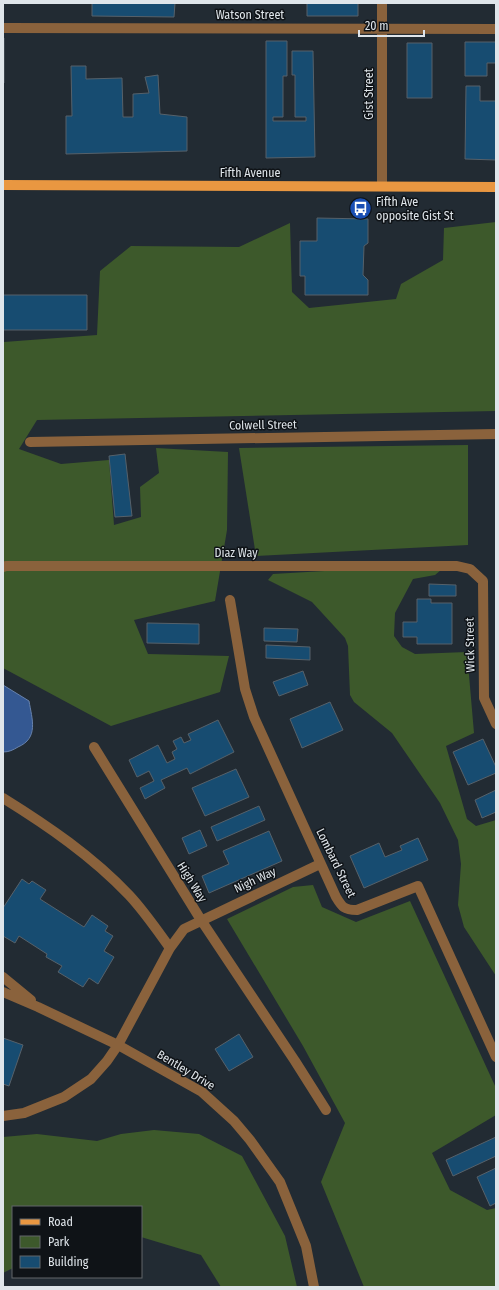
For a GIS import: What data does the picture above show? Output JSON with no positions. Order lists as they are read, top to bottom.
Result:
{
  "streets": {
    "main road": ["Fifth Avenue"],
    "street": [
      "Watson Street",
      "Gist Street",
      "Colwell Street",
      "Diaz Way",
      "Wick Street",
      "Lombard Street",
      "Nigh Way",
      "High Way",
      "Bentley Drive"
    ]
  },
  "crossings": [
    ["Watson Street", "Gist Street"],
    ["Gist Street", "Fifth Avenue"],
    ["Diaz Way", "Wick Street"],
    ["Lombard Street", "Nigh Way"],
    ["Nigh Way", "High Way"],
    ["High Way", "Bentley Drive"]
  ],
  "places": {
    "bus stop": ["Fifth Ave opposite Gist St"]
  },
  "legend": ["Road", "Park", "Building"],
  "scale_bar": "20 m"
}
